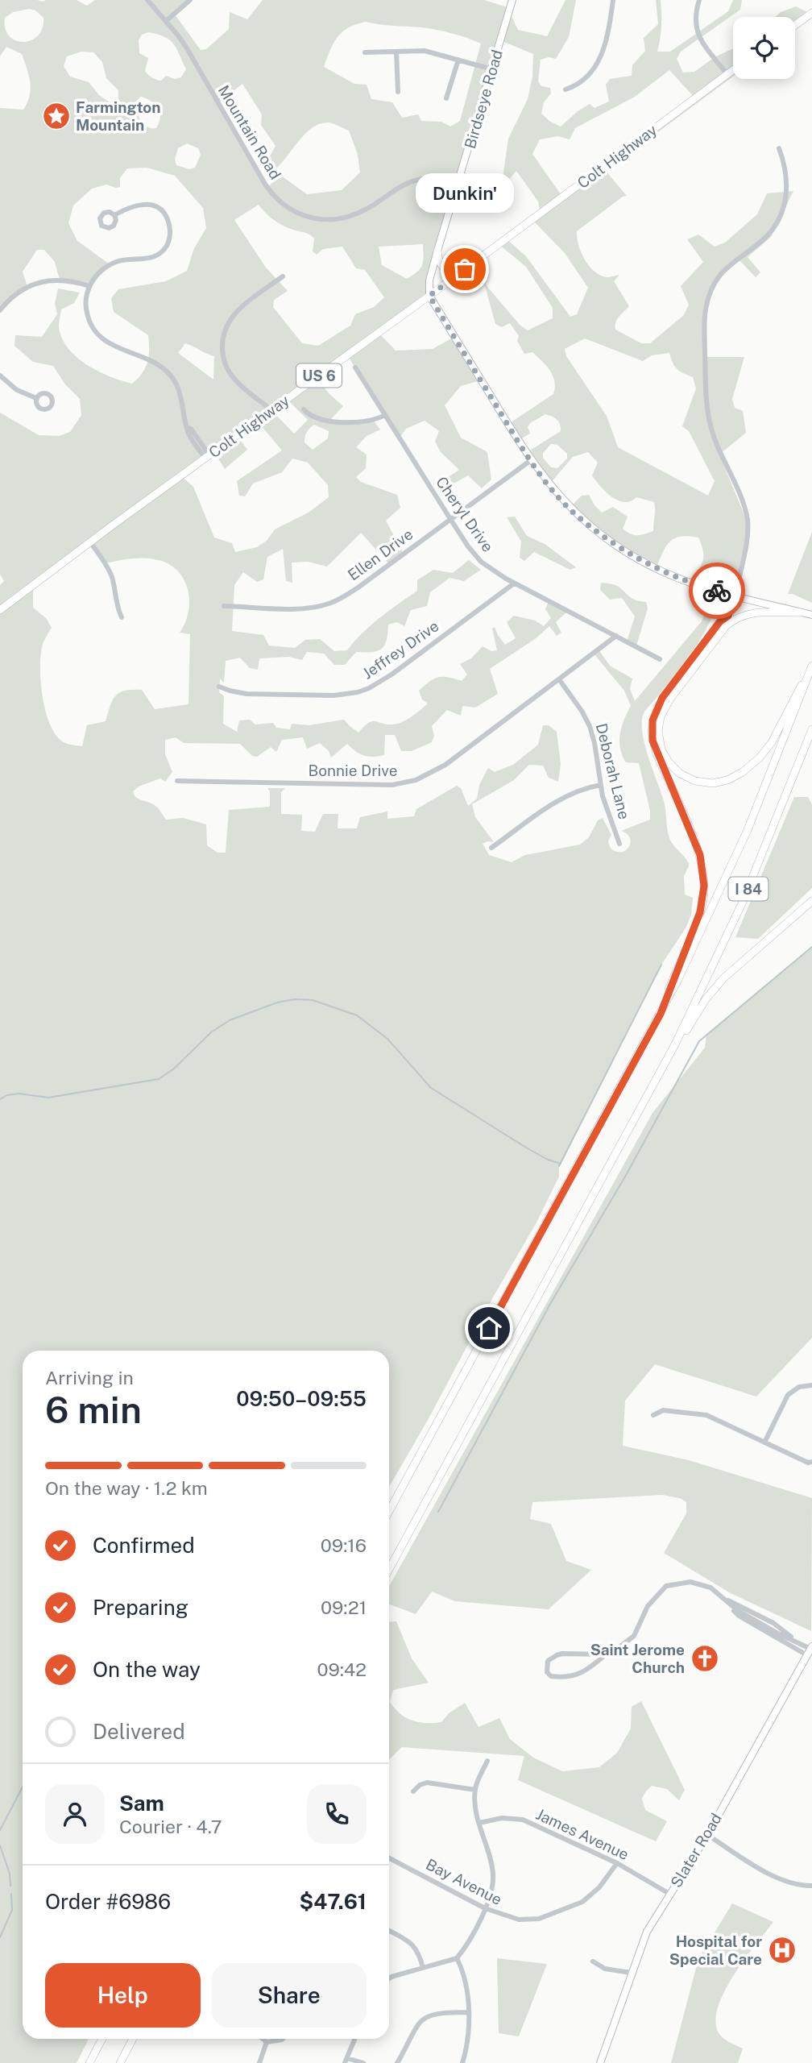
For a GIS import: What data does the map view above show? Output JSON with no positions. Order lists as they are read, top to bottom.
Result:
{
  "streets": {
    "highway": ["Colt Highway", "US 6", "I 84"],
    "main road": ["Birdseye Road", "Slater Road"],
    "street": [
      "Mountain Road",
      "Cheryl Drive",
      "Ellen Drive",
      "Jeffrey Drive",
      "Bonnie Drive",
      "Deborah Lane",
      "James Avenue",
      "Bay Avenue"
    ]
  },
  "crossings": [
    ["Birdseye Road", "Mountain Road"],
    ["Birdseye Road", "Colt Highway"],
    ["Cheryl Drive", "Ellen Drive"],
    ["Cheryl Drive", "Jeffrey Drive"],
    ["Cheryl Drive", "Bonnie Drive"],
    ["Bonnie Drive", "Deborah Lane"],
    ["James Avenue", "Slater Road"],
    ["James Avenue", "Bay Avenue"]
  ],
  "places": {
    "place": ["Farmington Mountain"],
    "other": ["Dunkin'"],
    "church": ["Saint Jerome Church"],
    "hospital": ["Hospital for Special Care"]
  },
  "page": {
    "bubble": "Dunkin'",
    "heading": ["6 min", "Arriving in", "09:50–09:55"],
    "panel": [
      "Sam",
      "Courier · 4.7",
      "Order #6986",
      "$47.61"
    ],
    "bar": "On the way · 1.2 km",
    "list": [
      ["Confirmed", "09:16"],
      ["Preparing", "09:21"],
      ["On the way", "09:42"],
      "Delivered"
    ],
    "buttons": ["Help", "Share"]
  }
}
